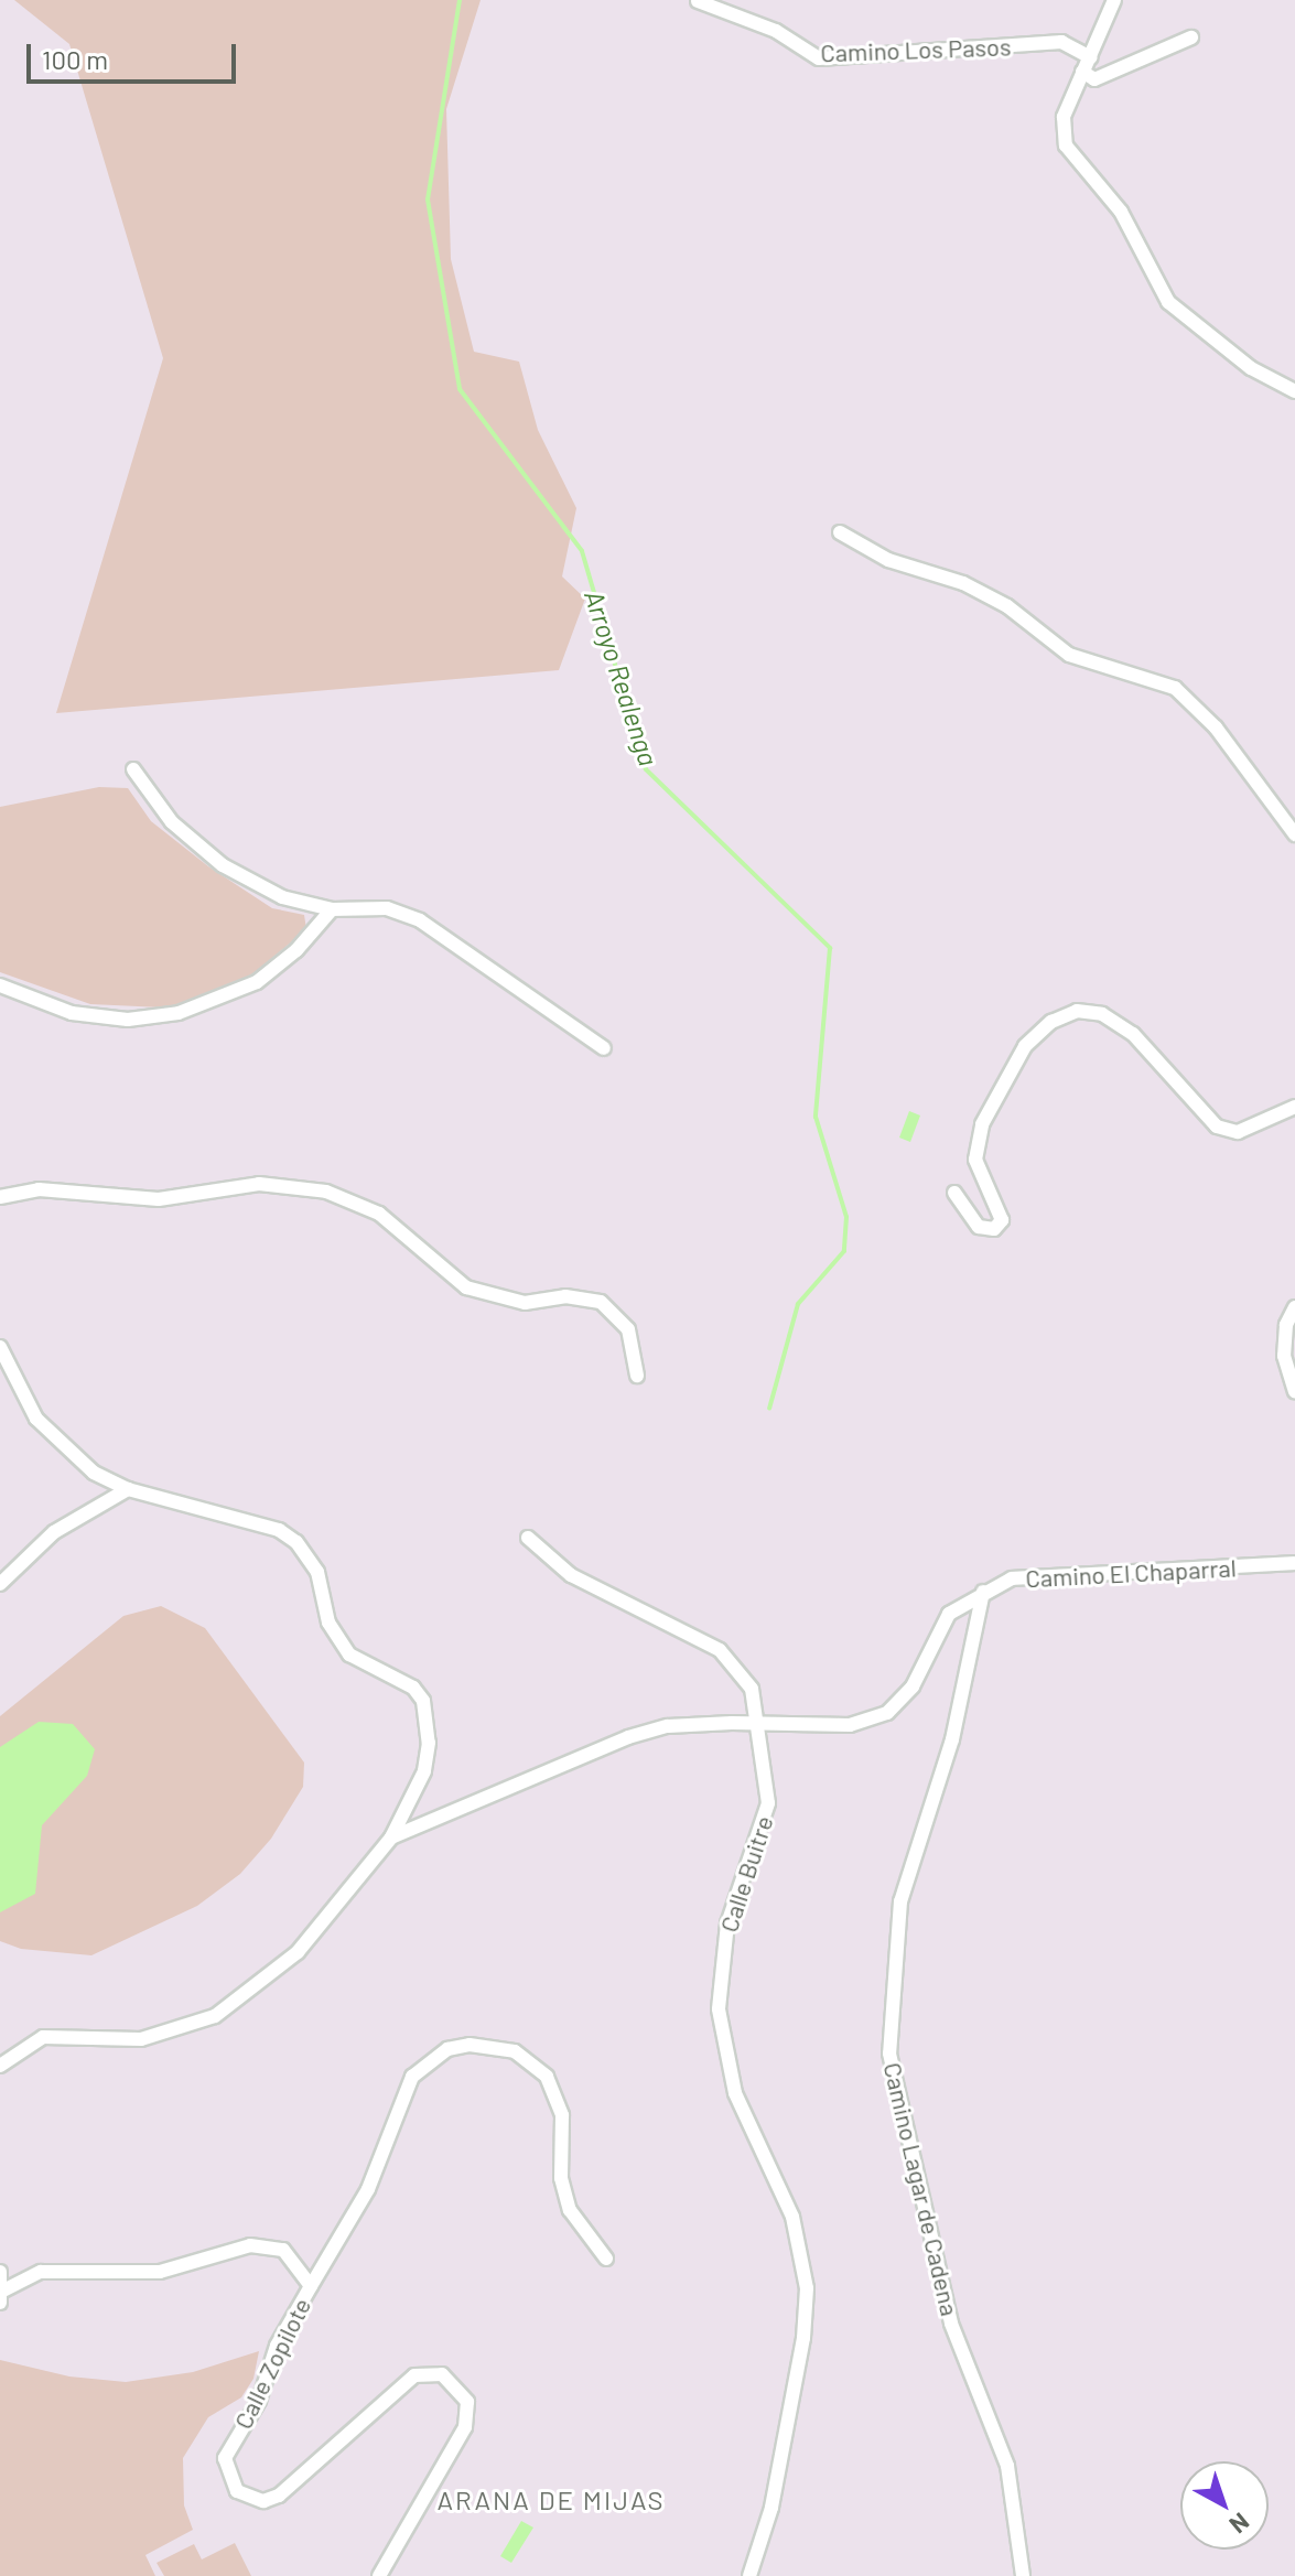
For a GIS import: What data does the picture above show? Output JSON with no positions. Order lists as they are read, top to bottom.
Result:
{
  "streets": {
    "street": [
      "Camino Los Pasos",
      "Camino El Chaparral",
      "Calle Buitre",
      "Camino Lagar de Cadena",
      "Calle Zopilote"
    ]
  },
  "crossings": [
    ["Camino El Chaparral", "Calle Buitre"],
    ["Camino El Chaparral", "Camino Lagar de Cadena"]
  ],
  "districts": ["ARANA DE MIJAS"],
  "water": ["Arroyo Realenga"],
  "scale_bar": "100 m",
  "north": "bottom right"
}
